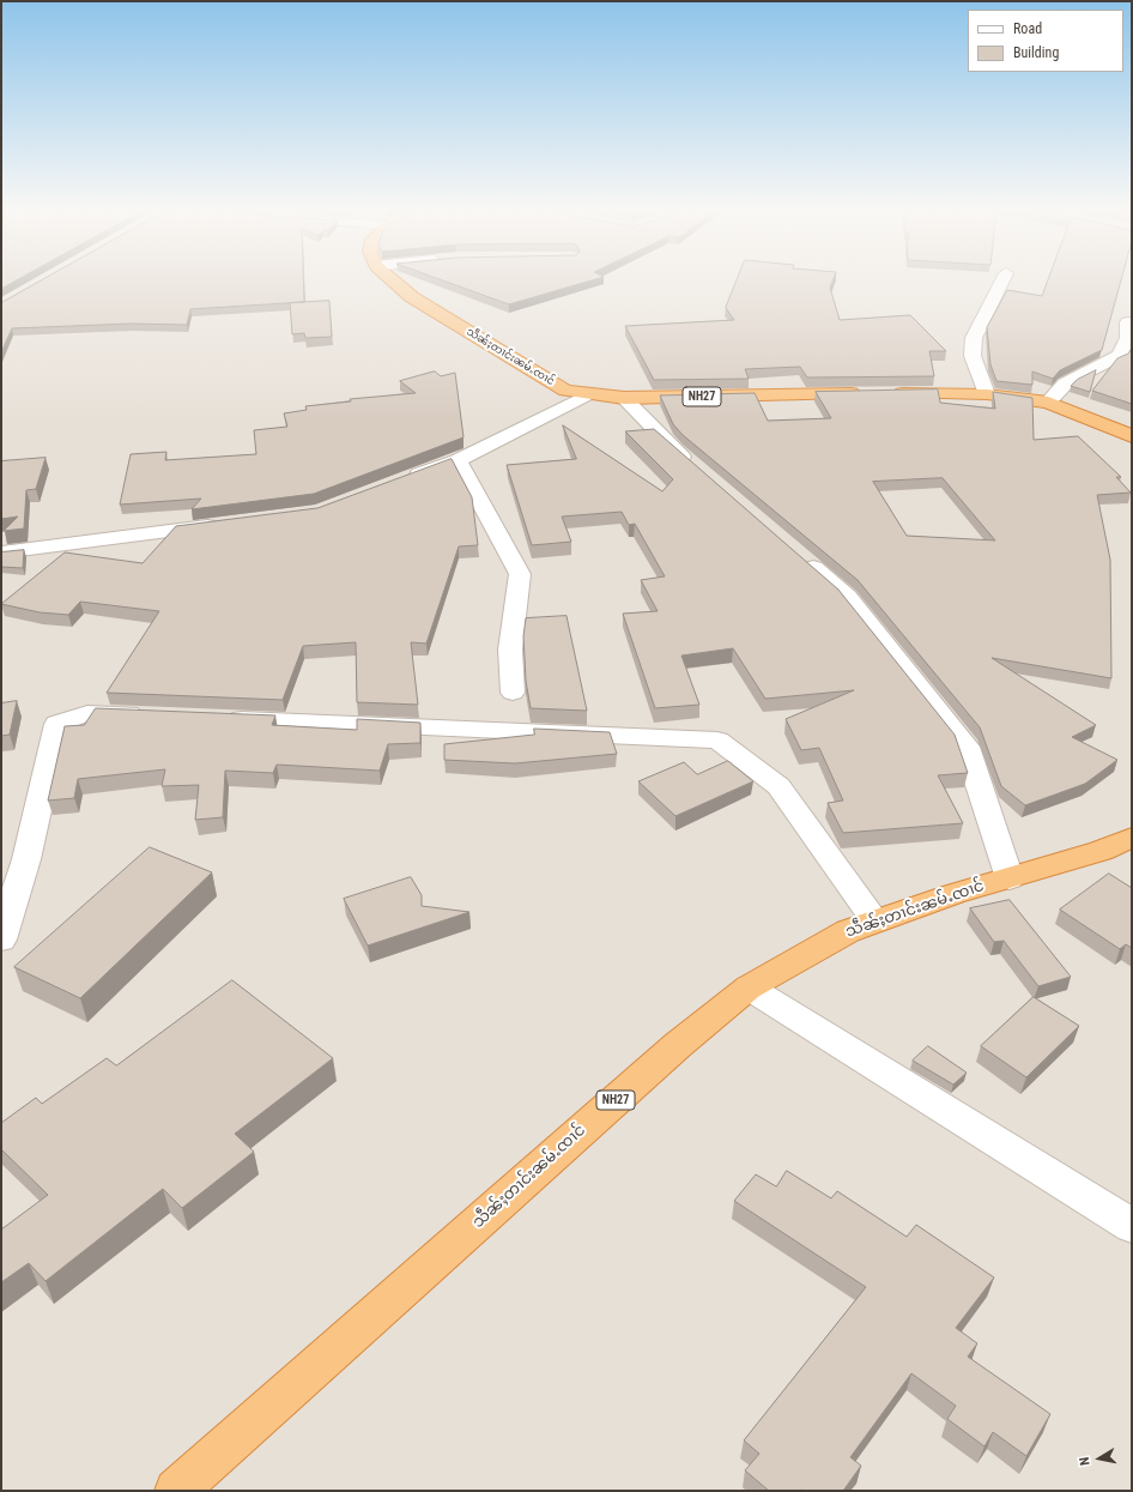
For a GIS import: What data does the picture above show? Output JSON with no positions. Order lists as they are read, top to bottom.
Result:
{
  "streets": {
    "highway": ["သဵၼ်ႈတၢင်းၼမ်ႉၸၢင်", "NH27"]
  },
  "legend": ["Road", "Building"],
  "north": "left"
}
